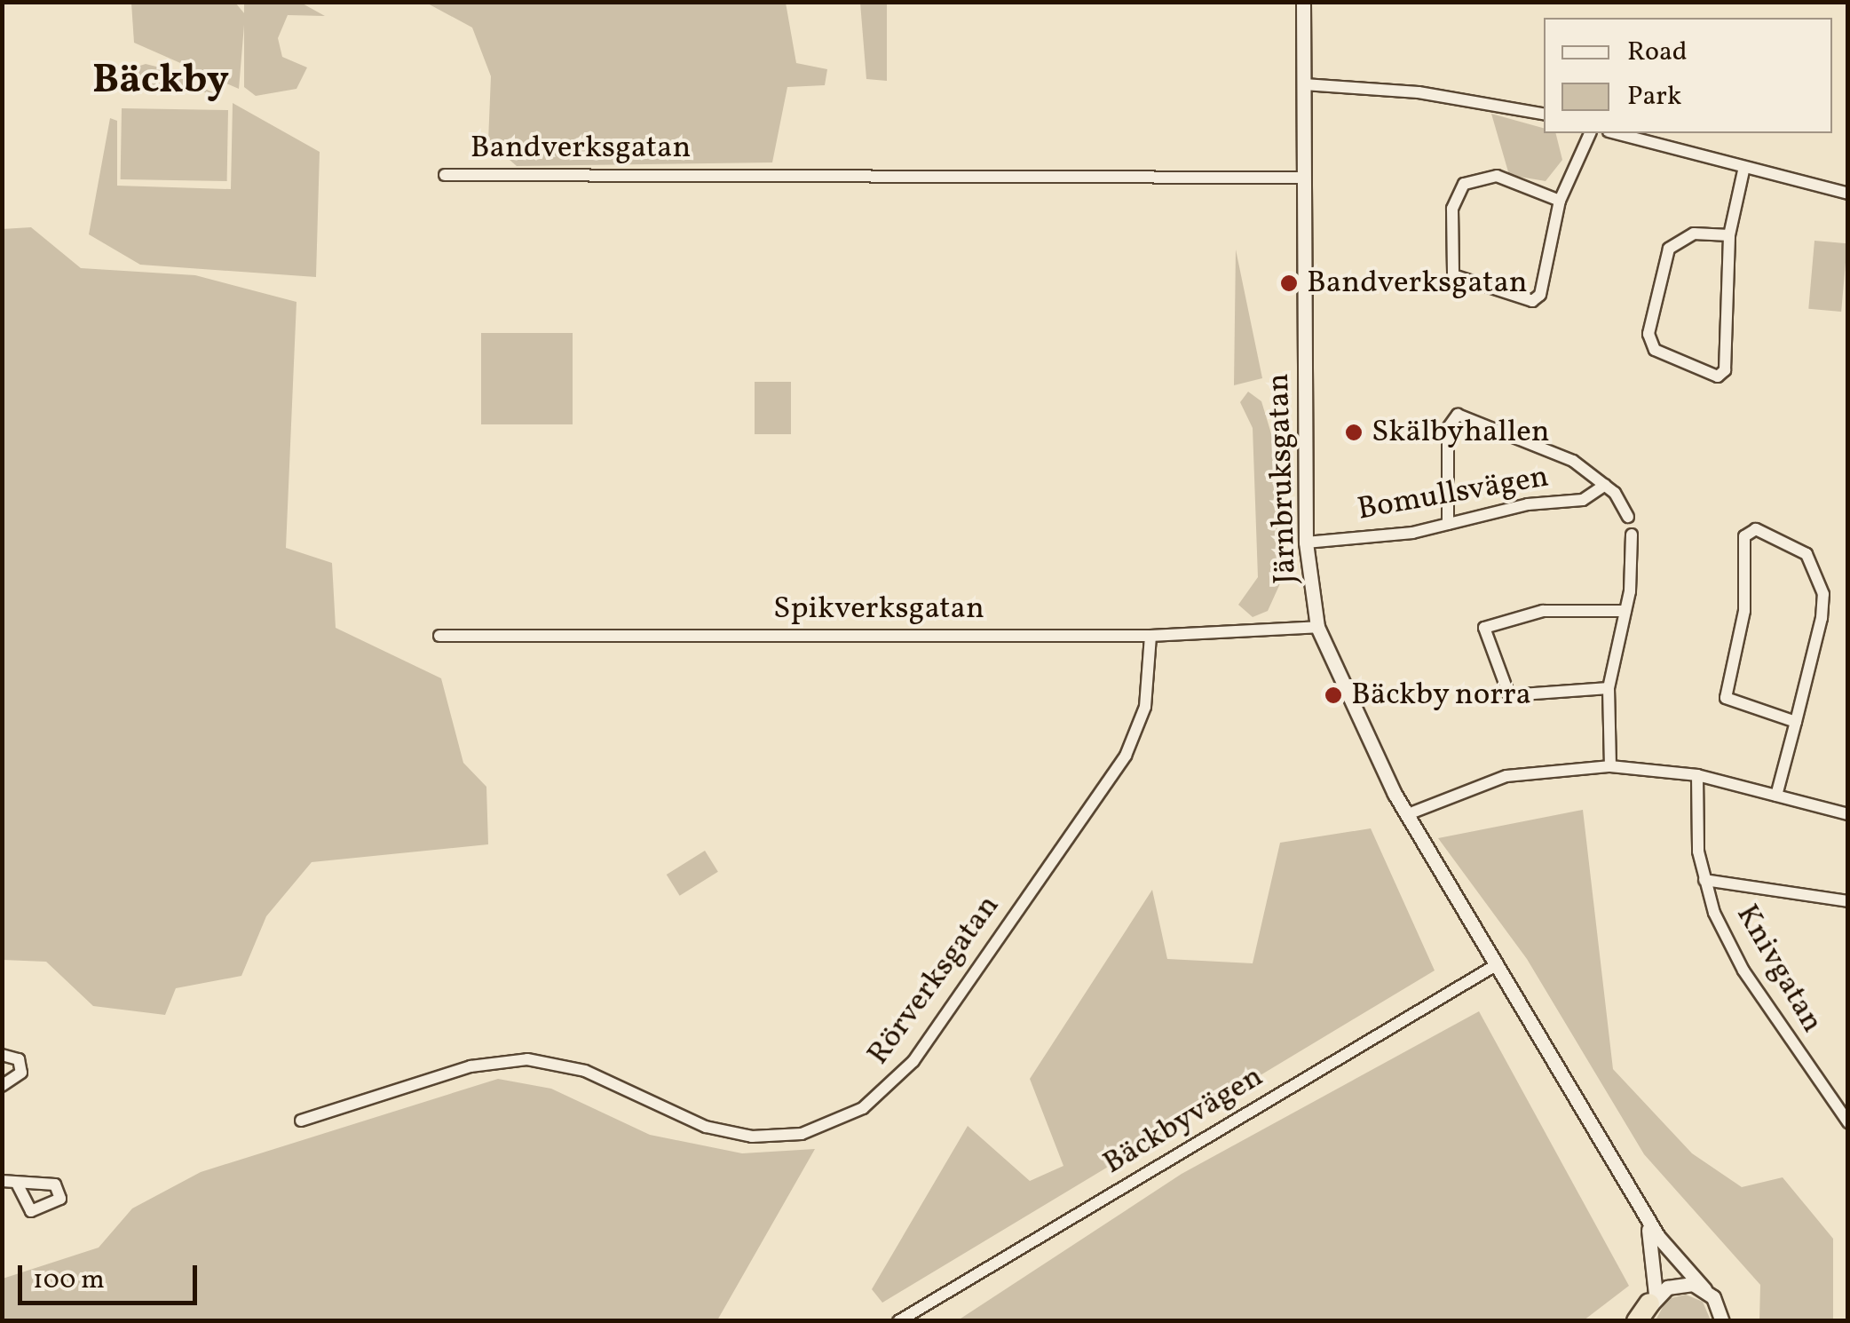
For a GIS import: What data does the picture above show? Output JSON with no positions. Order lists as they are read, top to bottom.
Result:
{
  "streets": {
    "street": [
      "Bandverksgatan",
      "Järnbruksgatan",
      "Bomullsvägen",
      "Spikverksgatan",
      "Knivgatan",
      "Rörverksgatan",
      "Bäckbyvägen"
    ]
  },
  "crossings": [
    ["Bandverksgatan", "Järnbruksgatan"],
    ["Järnbruksgatan", "Bomullsvägen"],
    ["Järnbruksgatan", "Spikverksgatan"],
    ["Järnbruksgatan", "Bäckbyvägen"],
    ["Spikverksgatan", "Rörverksgatan"]
  ],
  "districts": ["Bäckby"],
  "places": ["Bandverksgatan", "Skälbyhallen", "Bäckby norra"],
  "legend": ["Road", "Park"],
  "scale_bar": "100 m"
}
